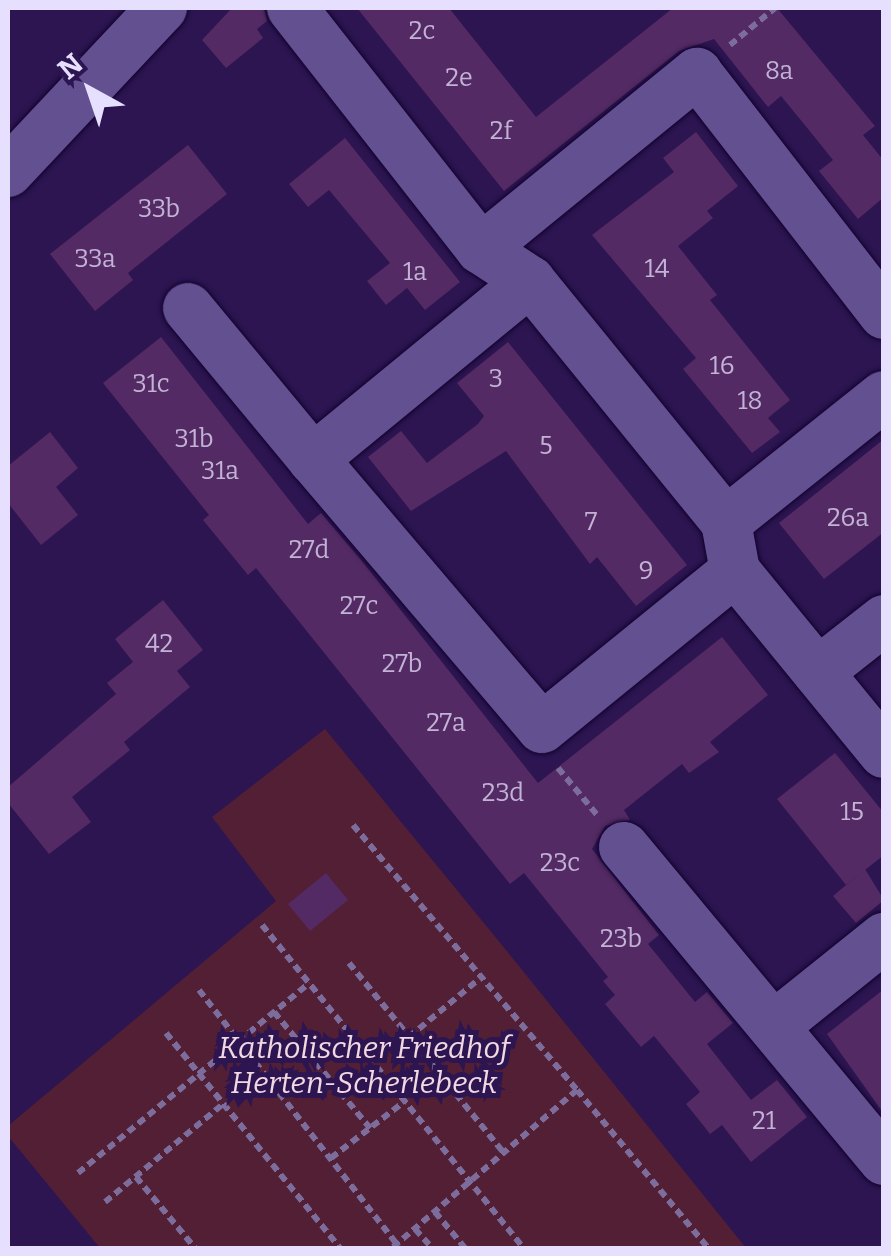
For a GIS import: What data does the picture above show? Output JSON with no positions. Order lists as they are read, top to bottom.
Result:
{
  "parks": ["Katholischer Friedhof Herten-Scherlebeck"],
  "house_numbers": [
    "2c",
    "8a",
    "2e",
    "2f",
    "33b",
    "33a",
    "14",
    "1a",
    "16",
    "3",
    "31c",
    "18",
    "31b",
    "5",
    "31a",
    "26a",
    "7",
    "27d",
    "9",
    "27c",
    "42",
    "27b",
    "27a",
    "23d",
    "15",
    "23c",
    "23b",
    "21"
  ],
  "north": "top left"
}
